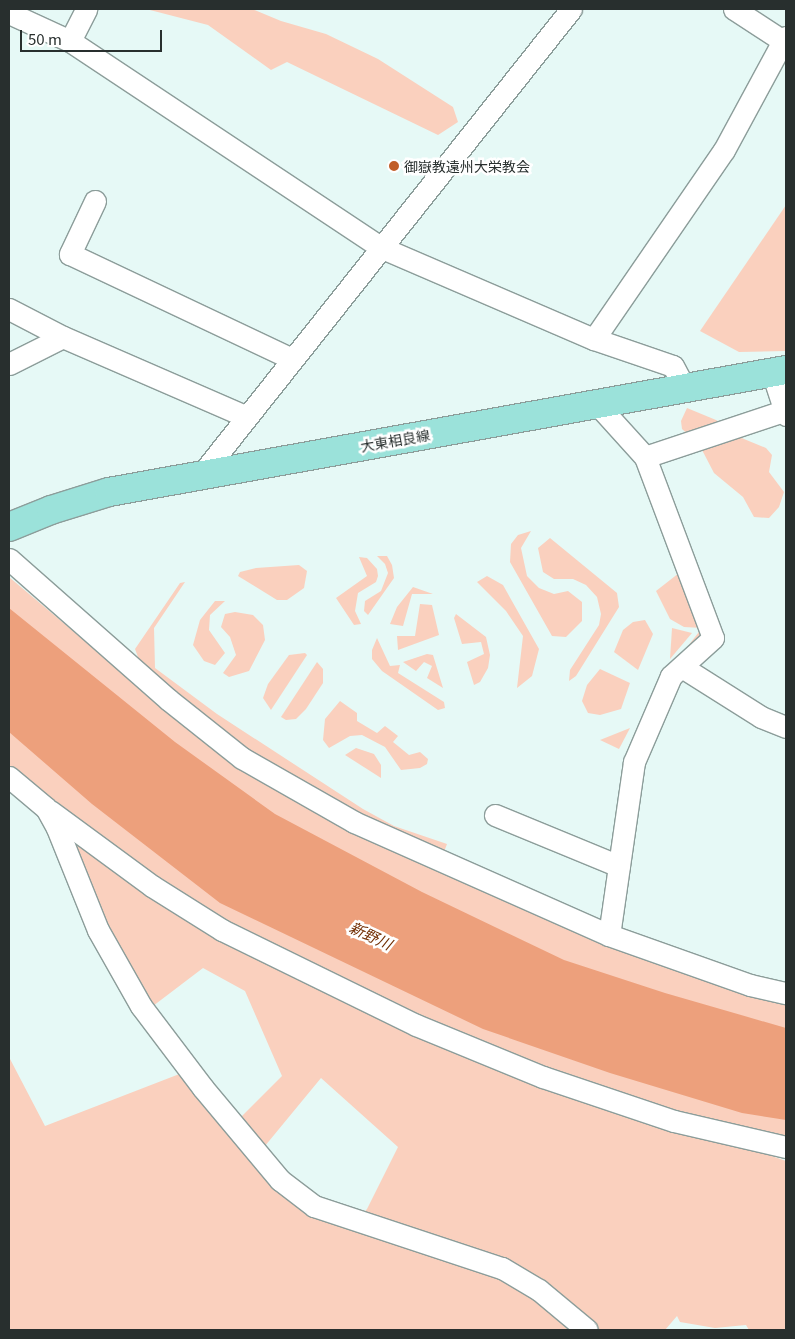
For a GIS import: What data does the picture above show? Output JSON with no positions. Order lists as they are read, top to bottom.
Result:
{
  "streets": {
    "main road": ["大東相良線"]
  },
  "water": ["新野川"],
  "places": ["御嶽教遠州大栄教会"],
  "scale_bar": "50 m"
}
